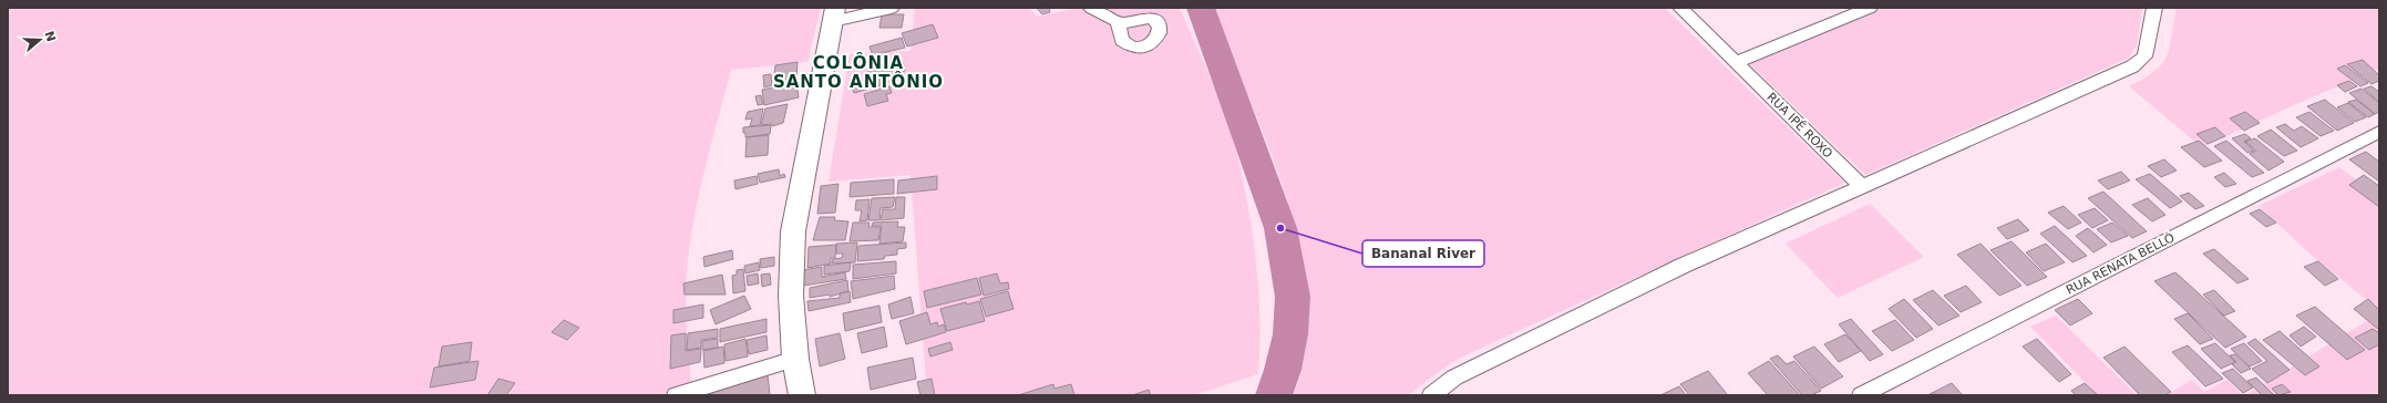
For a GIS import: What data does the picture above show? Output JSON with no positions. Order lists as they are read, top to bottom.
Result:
{
  "streets": {
    "street": ["RUA IPÊ ROXO", "RUA RENATA BELLÓ"]
  },
  "districts": ["COLÔNIA SANTO ANTÔNIO"],
  "places": ["Bananal River"],
  "north": "right"
}
